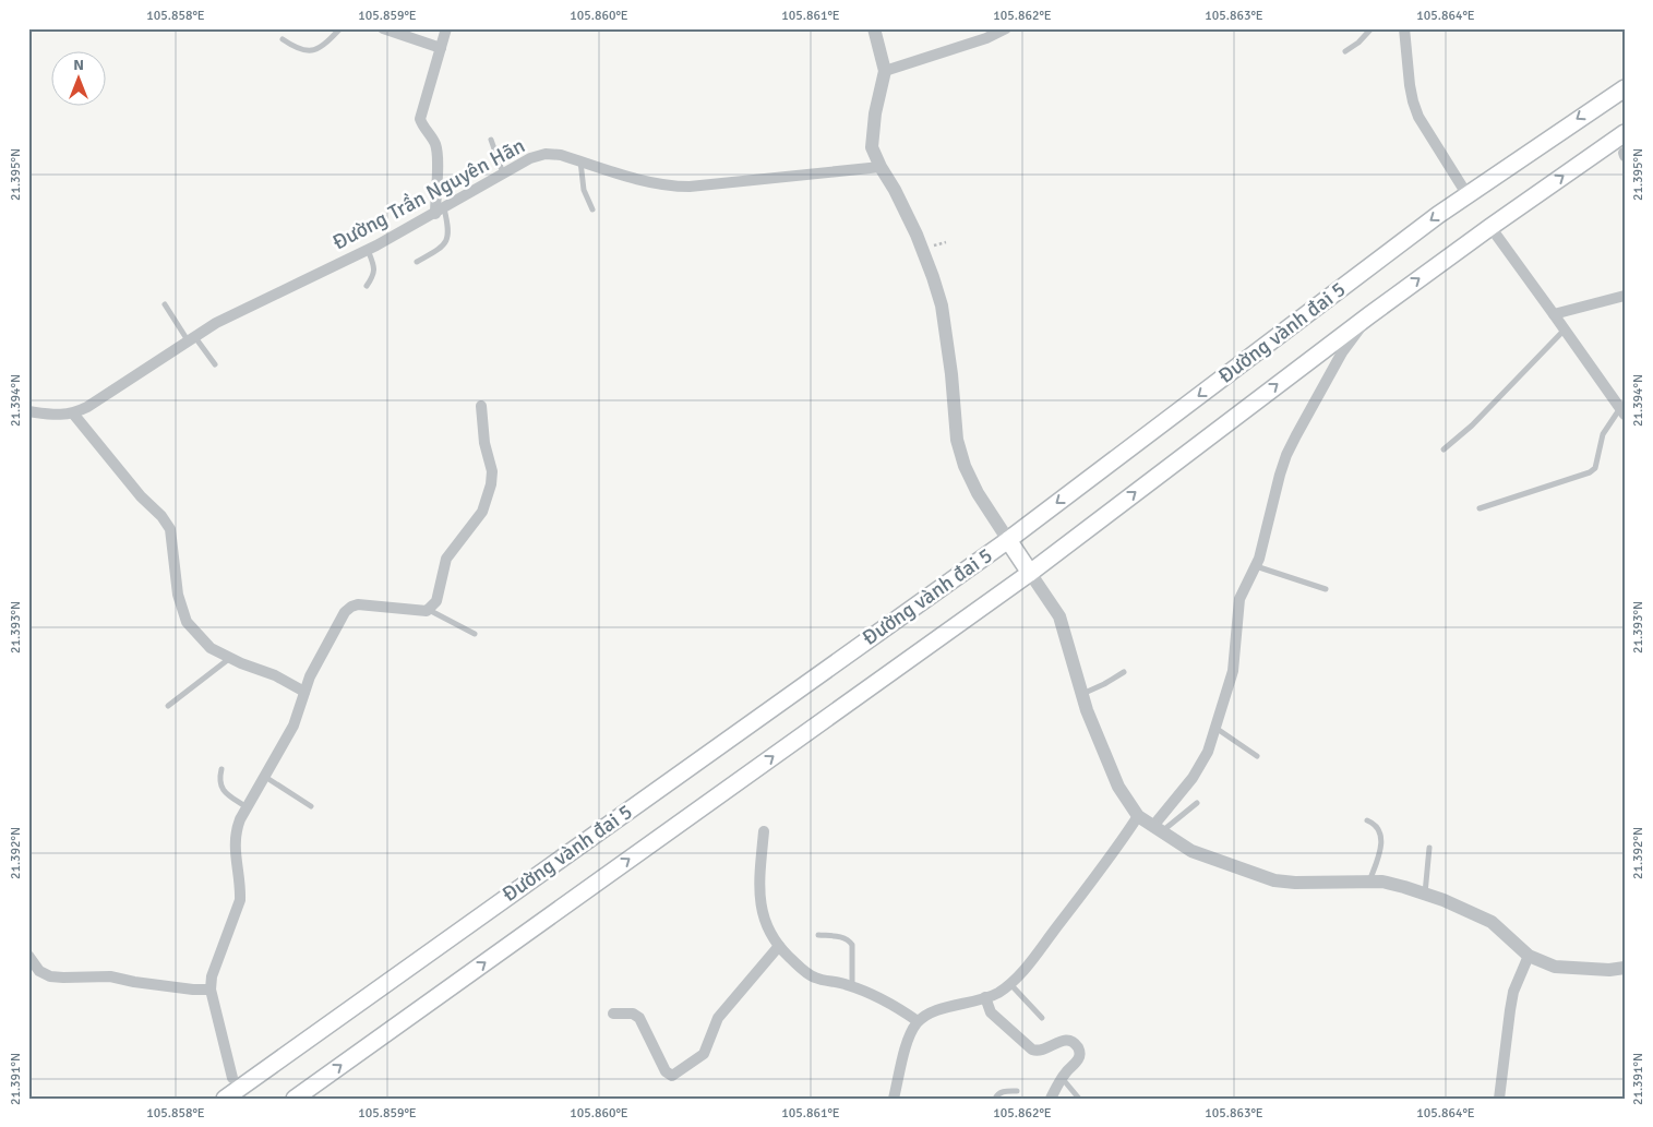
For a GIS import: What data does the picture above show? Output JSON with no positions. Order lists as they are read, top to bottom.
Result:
{
  "streets": {
    "main road": ["Đường vành đai 5"],
    "street": ["Đường Trần Nguyên Hãn"]
  },
  "north": "top",
  "coordinates": [
    "105.858°E",
    "105.859°E",
    "105.860°E",
    "105.861°E",
    "105.862°E",
    "105.863°E",
    "105.864°E",
    "21.395°N",
    "21.394°N",
    "21.393°N",
    "21.392°N",
    "21.391°N"
  ]
}
